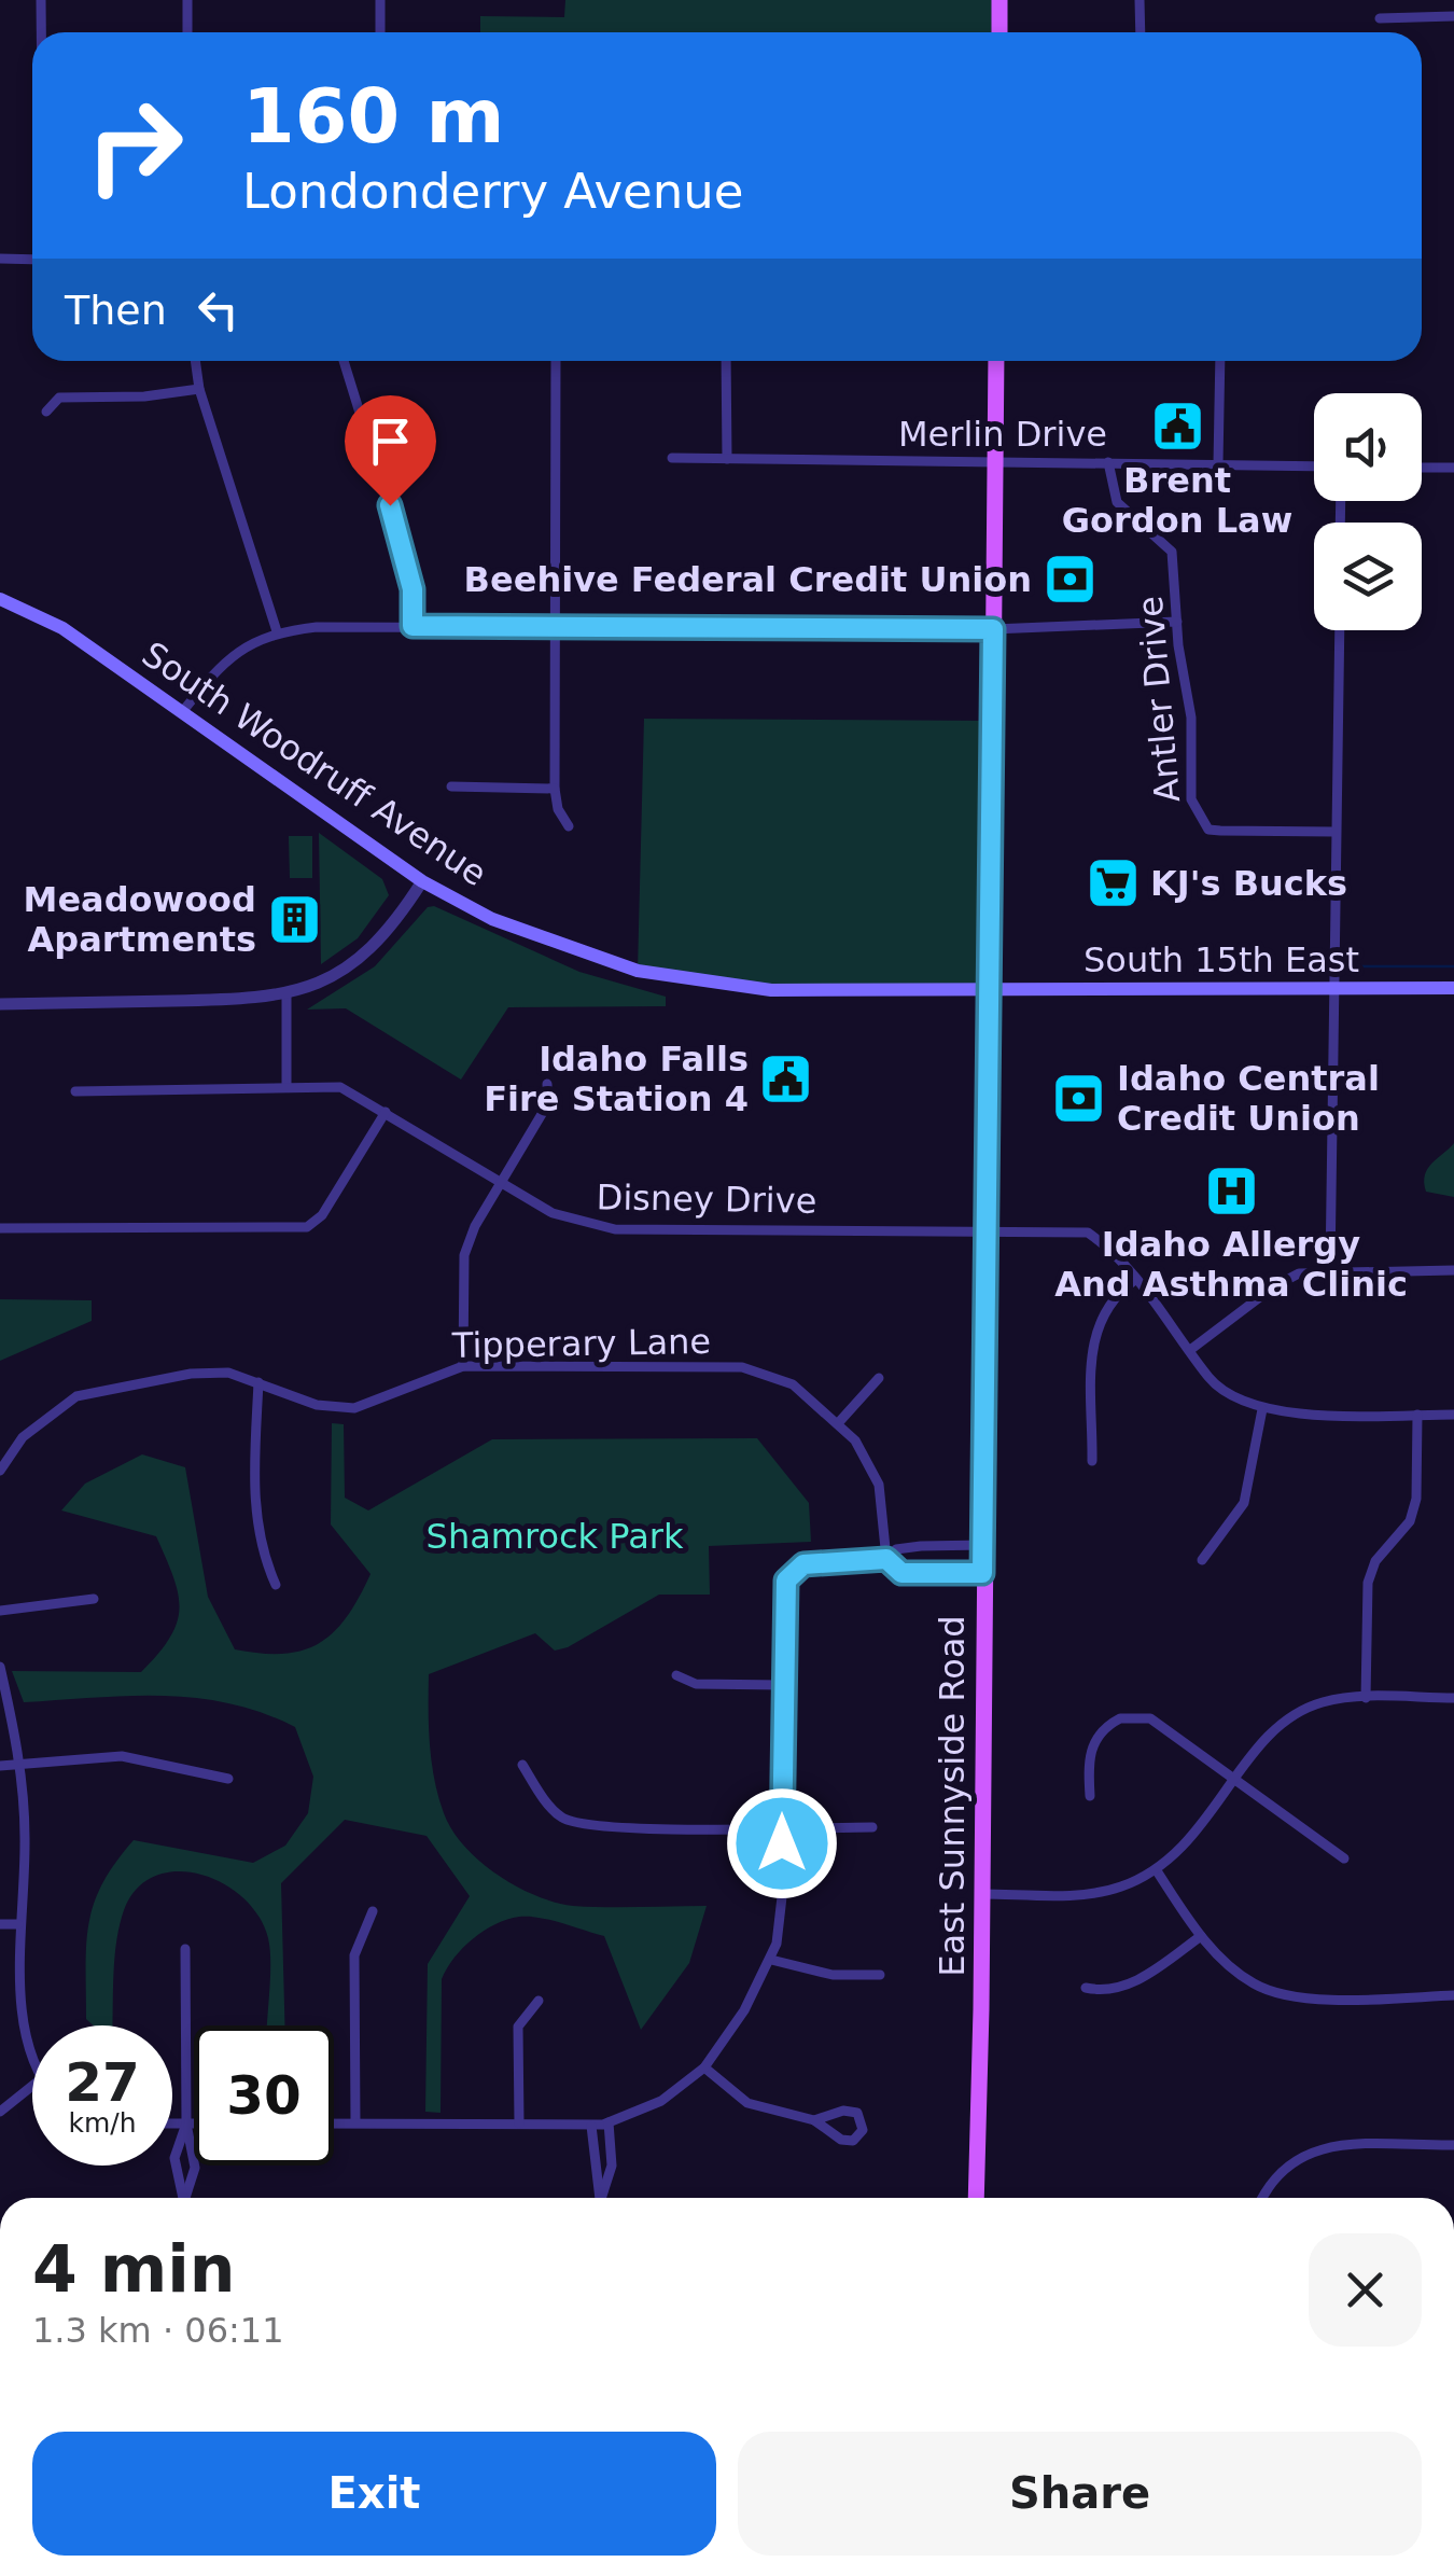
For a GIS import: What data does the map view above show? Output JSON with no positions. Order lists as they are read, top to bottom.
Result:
{
  "streets": {
    "main road": ["South Woodruff Avenue", "South 15th East", "East Sunnyside Road"],
    "street": [
      "Merlin Drive",
      "Antler Drive",
      "Disney Drive",
      "Tipperary Lane"
    ]
  },
  "crossings": [
    ["Merlin Drive", "Antler Drive"],
    ["Merlin Drive", "East Sunnyside Road"],
    ["South Woodruff Avenue", "South 15th East"],
    ["South Woodruff Avenue", "East Sunnyside Road"],
    ["South 15th East", "East Sunnyside Road"],
    ["Disney Drive", "East Sunnyside Road"]
  ],
  "parks": ["Shamrock Park"],
  "places": {
    "public building": ["Brent Gordon Law", "Idaho Falls Fire Station 4"],
    "bank": ["Beehive Federal Credit Union", "Idaho Central Credit Union"],
    "supermarket": ["KJ's Bucks"],
    "building": ["Meadowood Apartments"],
    "hospital": ["Idaho Allergy And Asthma Clinic"]
  },
  "page": {
    "turn": ["160 m", "Londonderry Avenue"],
    "then": "Then",
    "speed": "27 km/h",
    "limit": "30",
    "heading": ["4 min", "1.3 km · 06:11"],
    "buttons": ["Exit", "Share"]
  }
}
